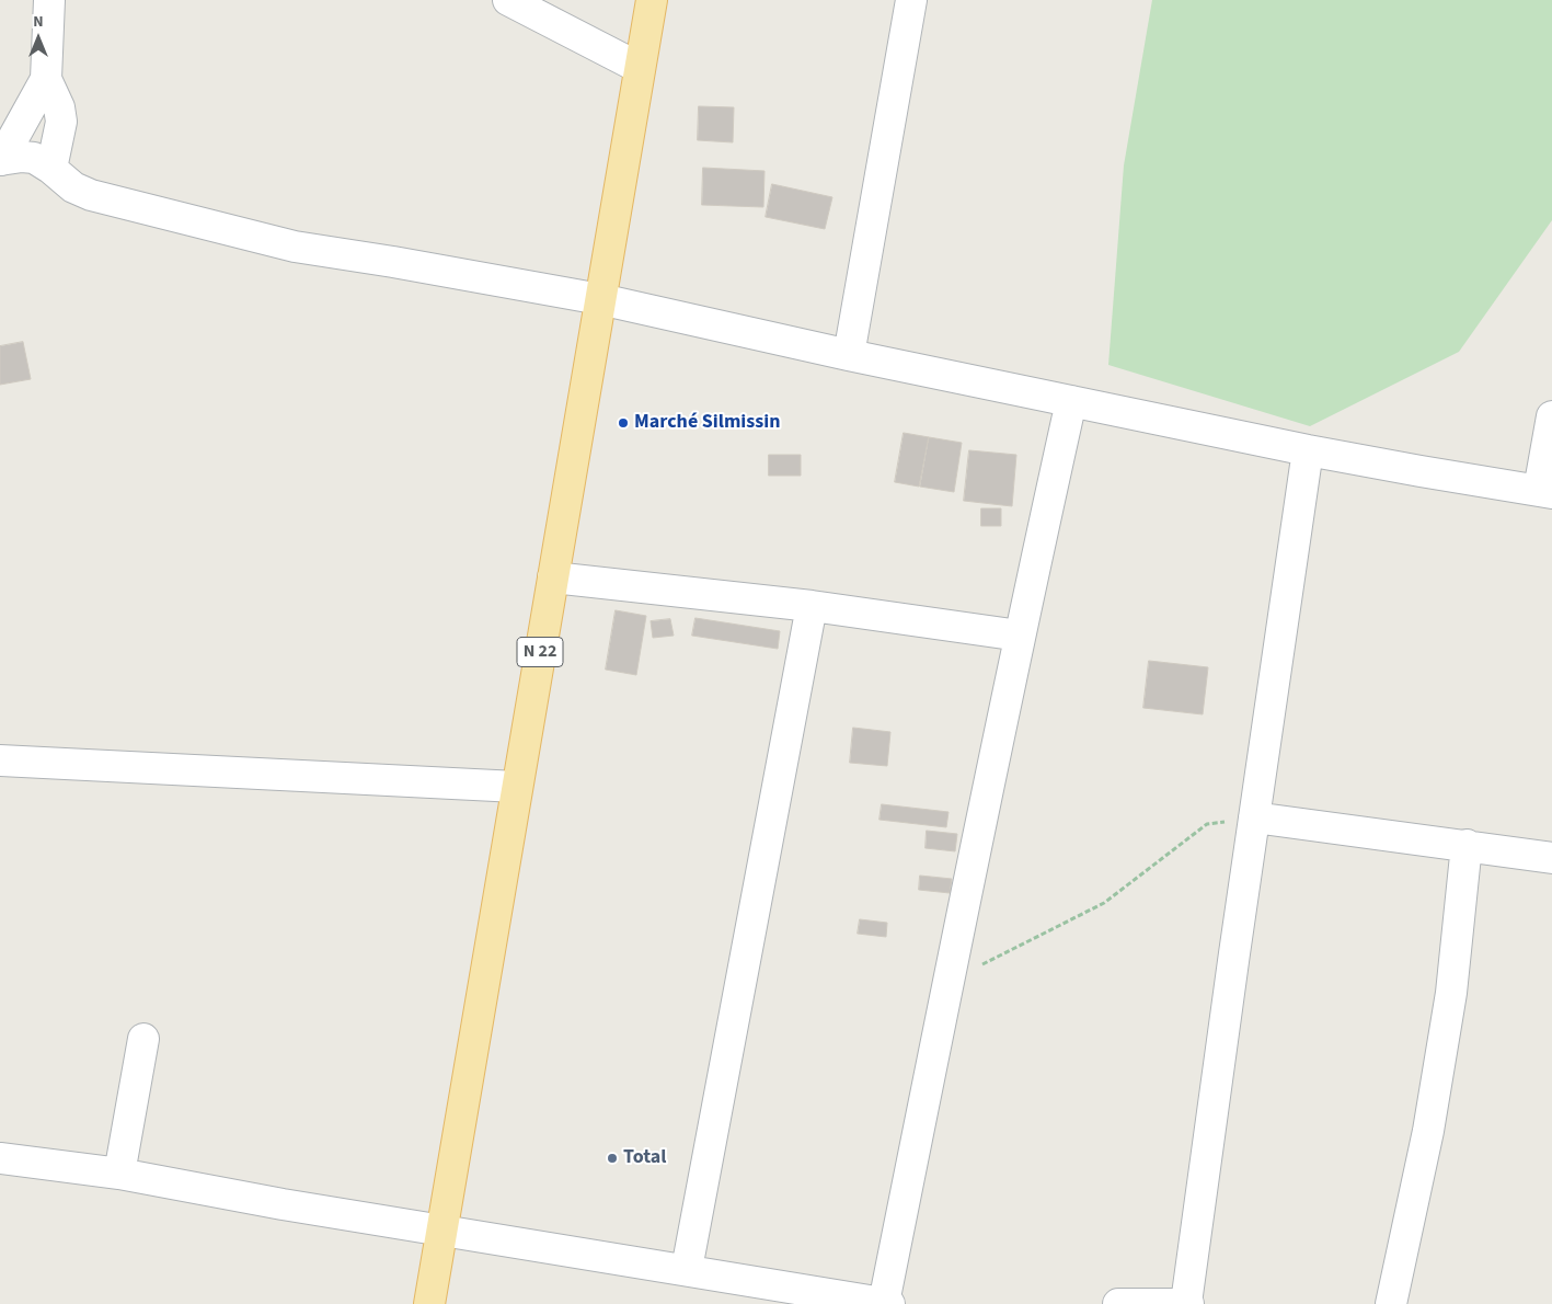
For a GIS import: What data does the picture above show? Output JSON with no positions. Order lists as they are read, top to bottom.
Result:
{
  "streets": {
    "main road": ["N 22"]
  },
  "places": ["Marché Silmissin", "Total"],
  "north": "top"
}
